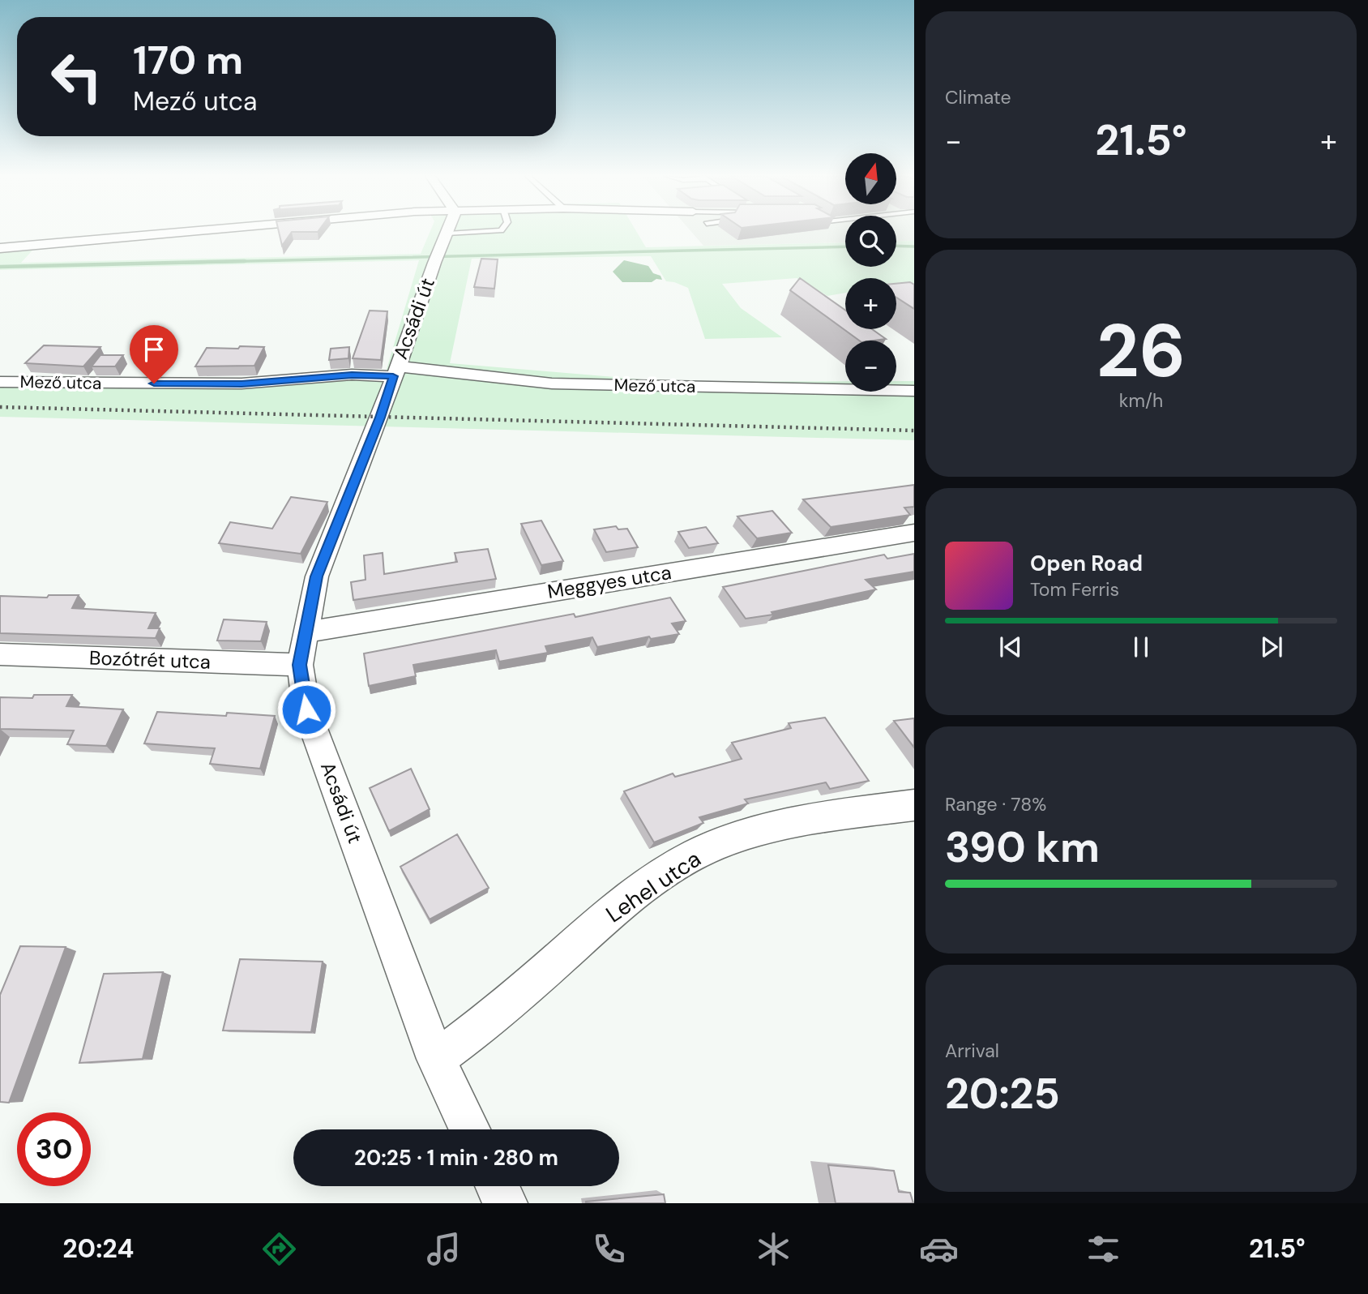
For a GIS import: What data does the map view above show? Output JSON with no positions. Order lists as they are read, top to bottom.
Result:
{
  "streets": {
    "street": [
      "Acsádi út",
      "Mező utca",
      "Meggyes utca",
      "Bozótrét utca",
      "Lehel utca"
    ]
  },
  "crossings": [
    ["Acsádi út", "Mező utca"],
    ["Acsádi út", "Meggyes utca"],
    ["Acsádi út", "Bozótrét utca"],
    ["Acsádi út", "Lehel utca"]
  ],
  "north": "top",
  "page": {
    "tile": [
      "Climate",
      ["26", "km/h"],
      ["Range · 78%", "390 km"],
      ["Arrival", "20:25"]
    ],
    "turn": ["170 m", "Mező utca"],
    "heat": ["−", "21.5°", "+"],
    "map_buttons": ["+", "−"],
    "song": ["Open Road", "Tom Ferris"],
    "limit": "30",
    "trip": "20:25 · 1 min · 280 m",
    "tabs": ["20:24", "21.5°"]
  }
}
